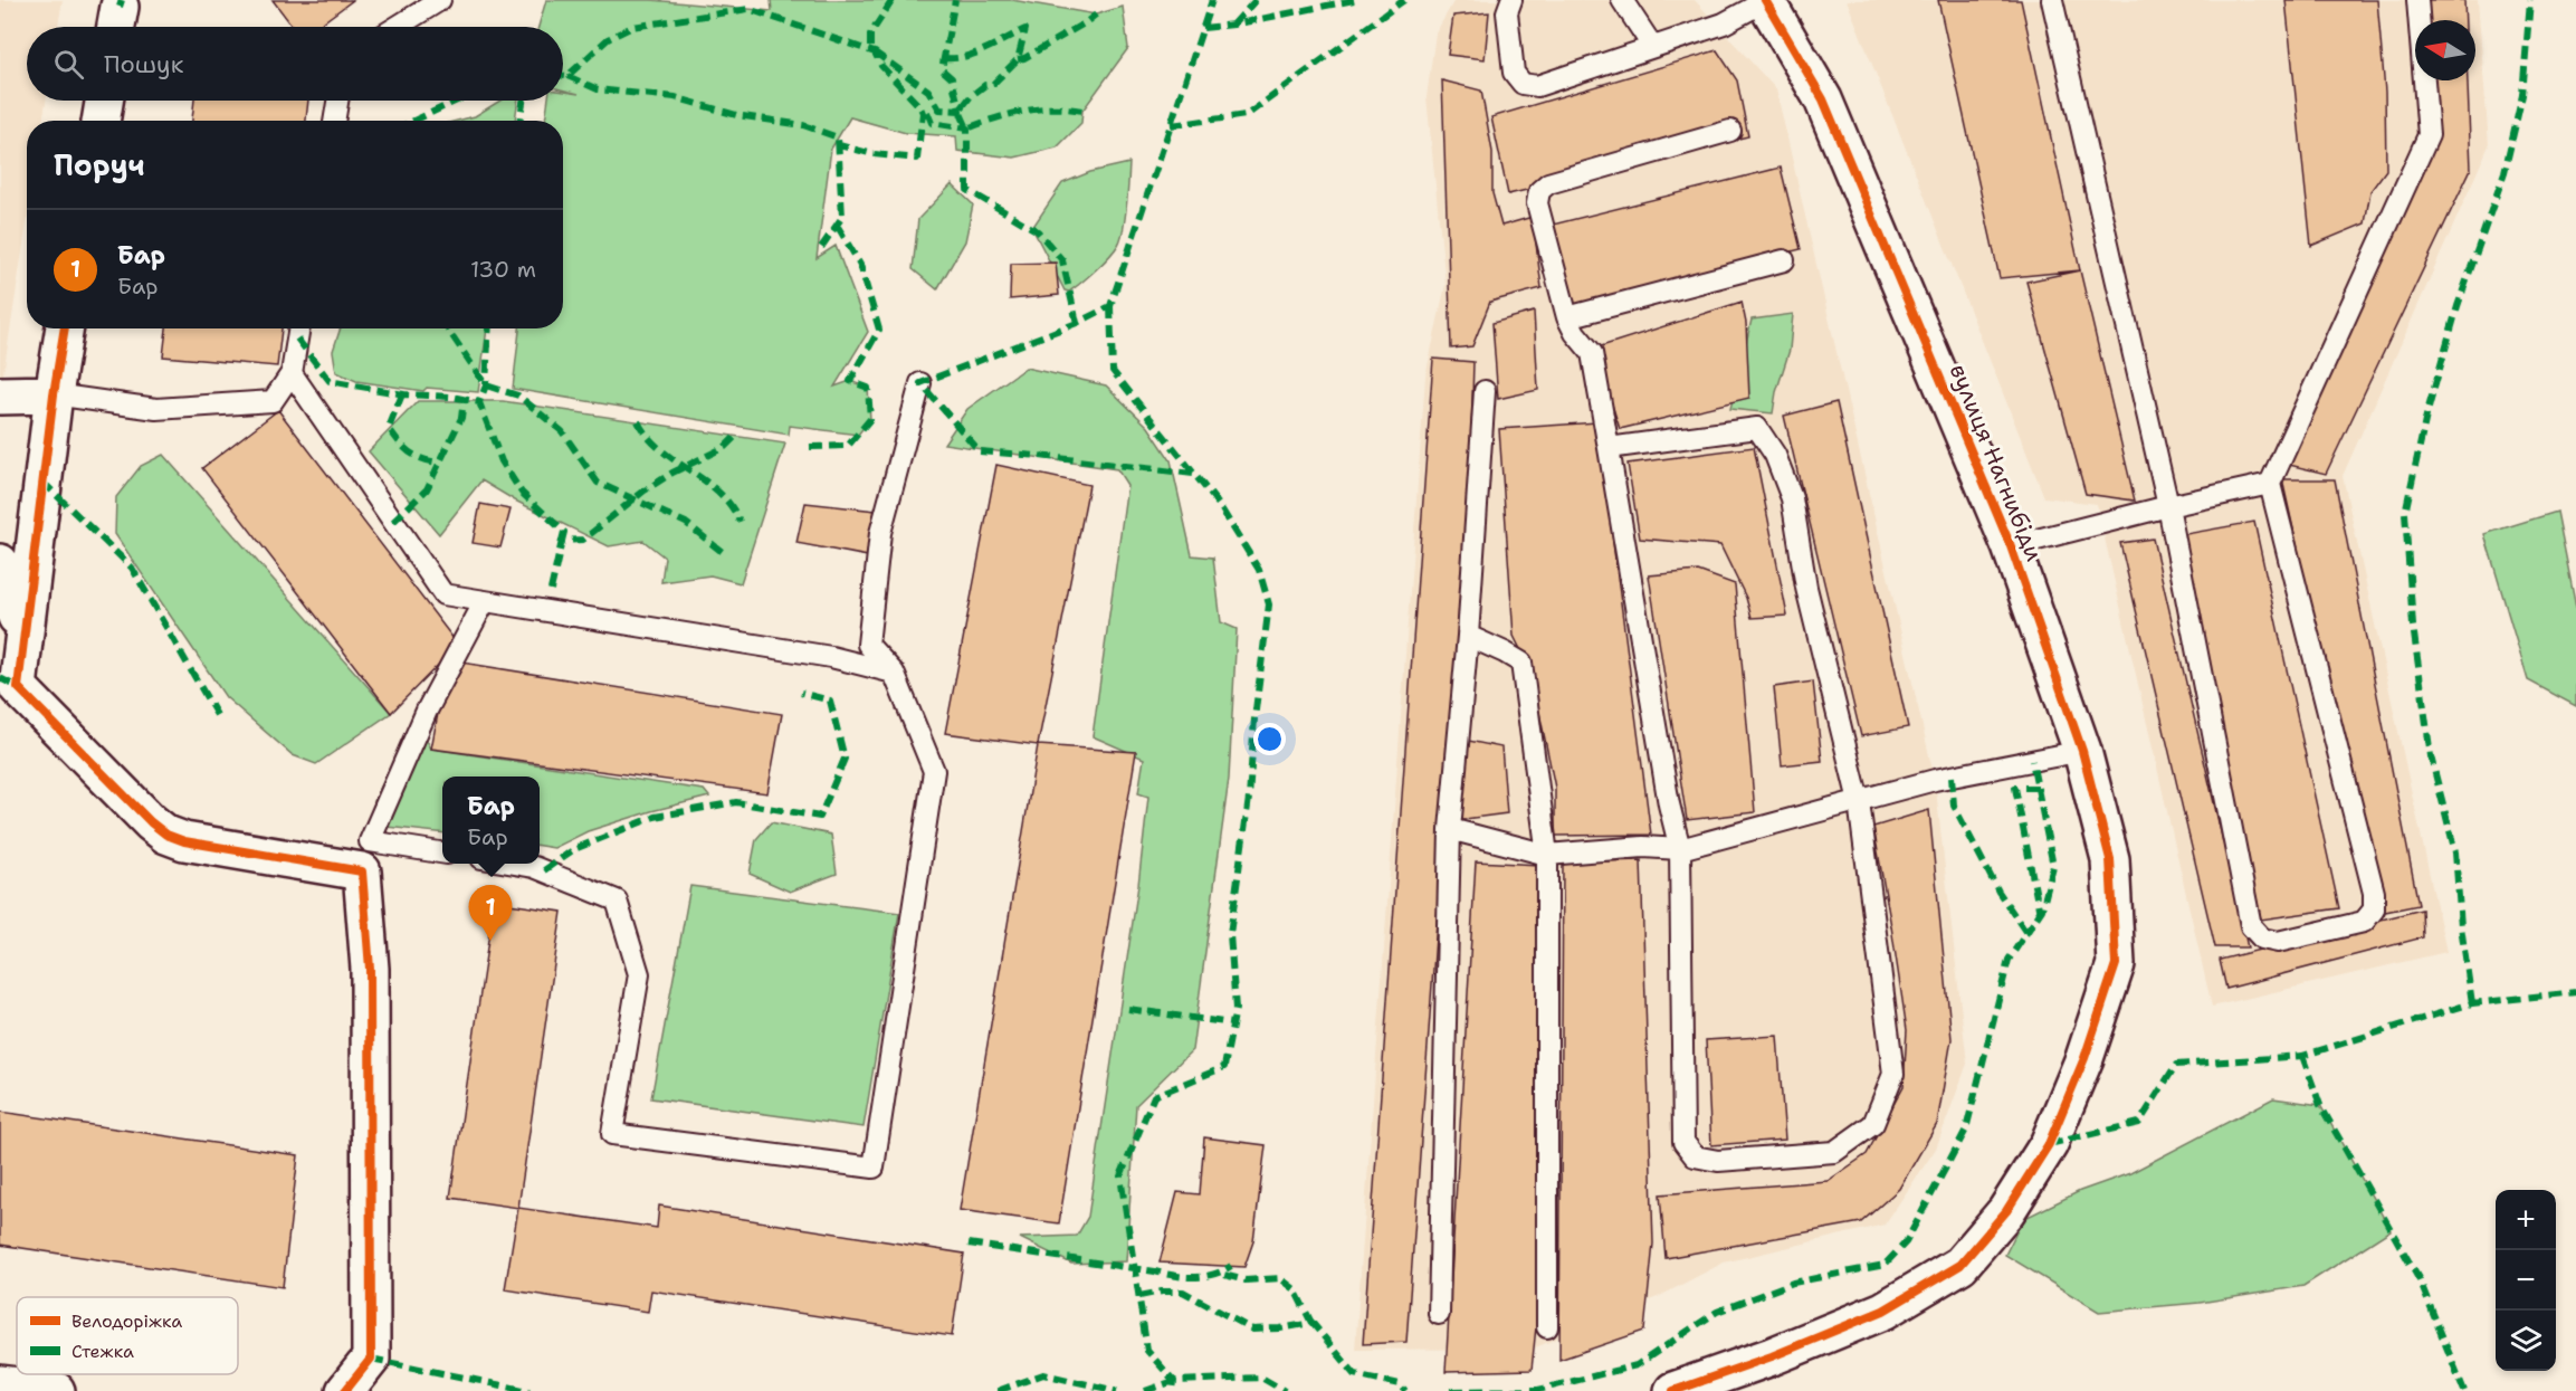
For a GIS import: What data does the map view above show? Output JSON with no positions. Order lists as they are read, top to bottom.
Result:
{
  "streets": {
    "street": ["вулиця Нагнибіди"]
  },
  "legend": ["Велодоріжка", "Стежка"],
  "north": "left",
  "page": {
    "search": "Пошук",
    "heading": "Поруч",
    "list": [
      {
        "mark": "1",
        "name": "Бар",
        "note": "Бар",
        "value": "130 m"
      }
    ],
    "popup": ["Бар", "Бар"],
    "pins": "1",
    "map_buttons": ["+", "−"]
  }
}
